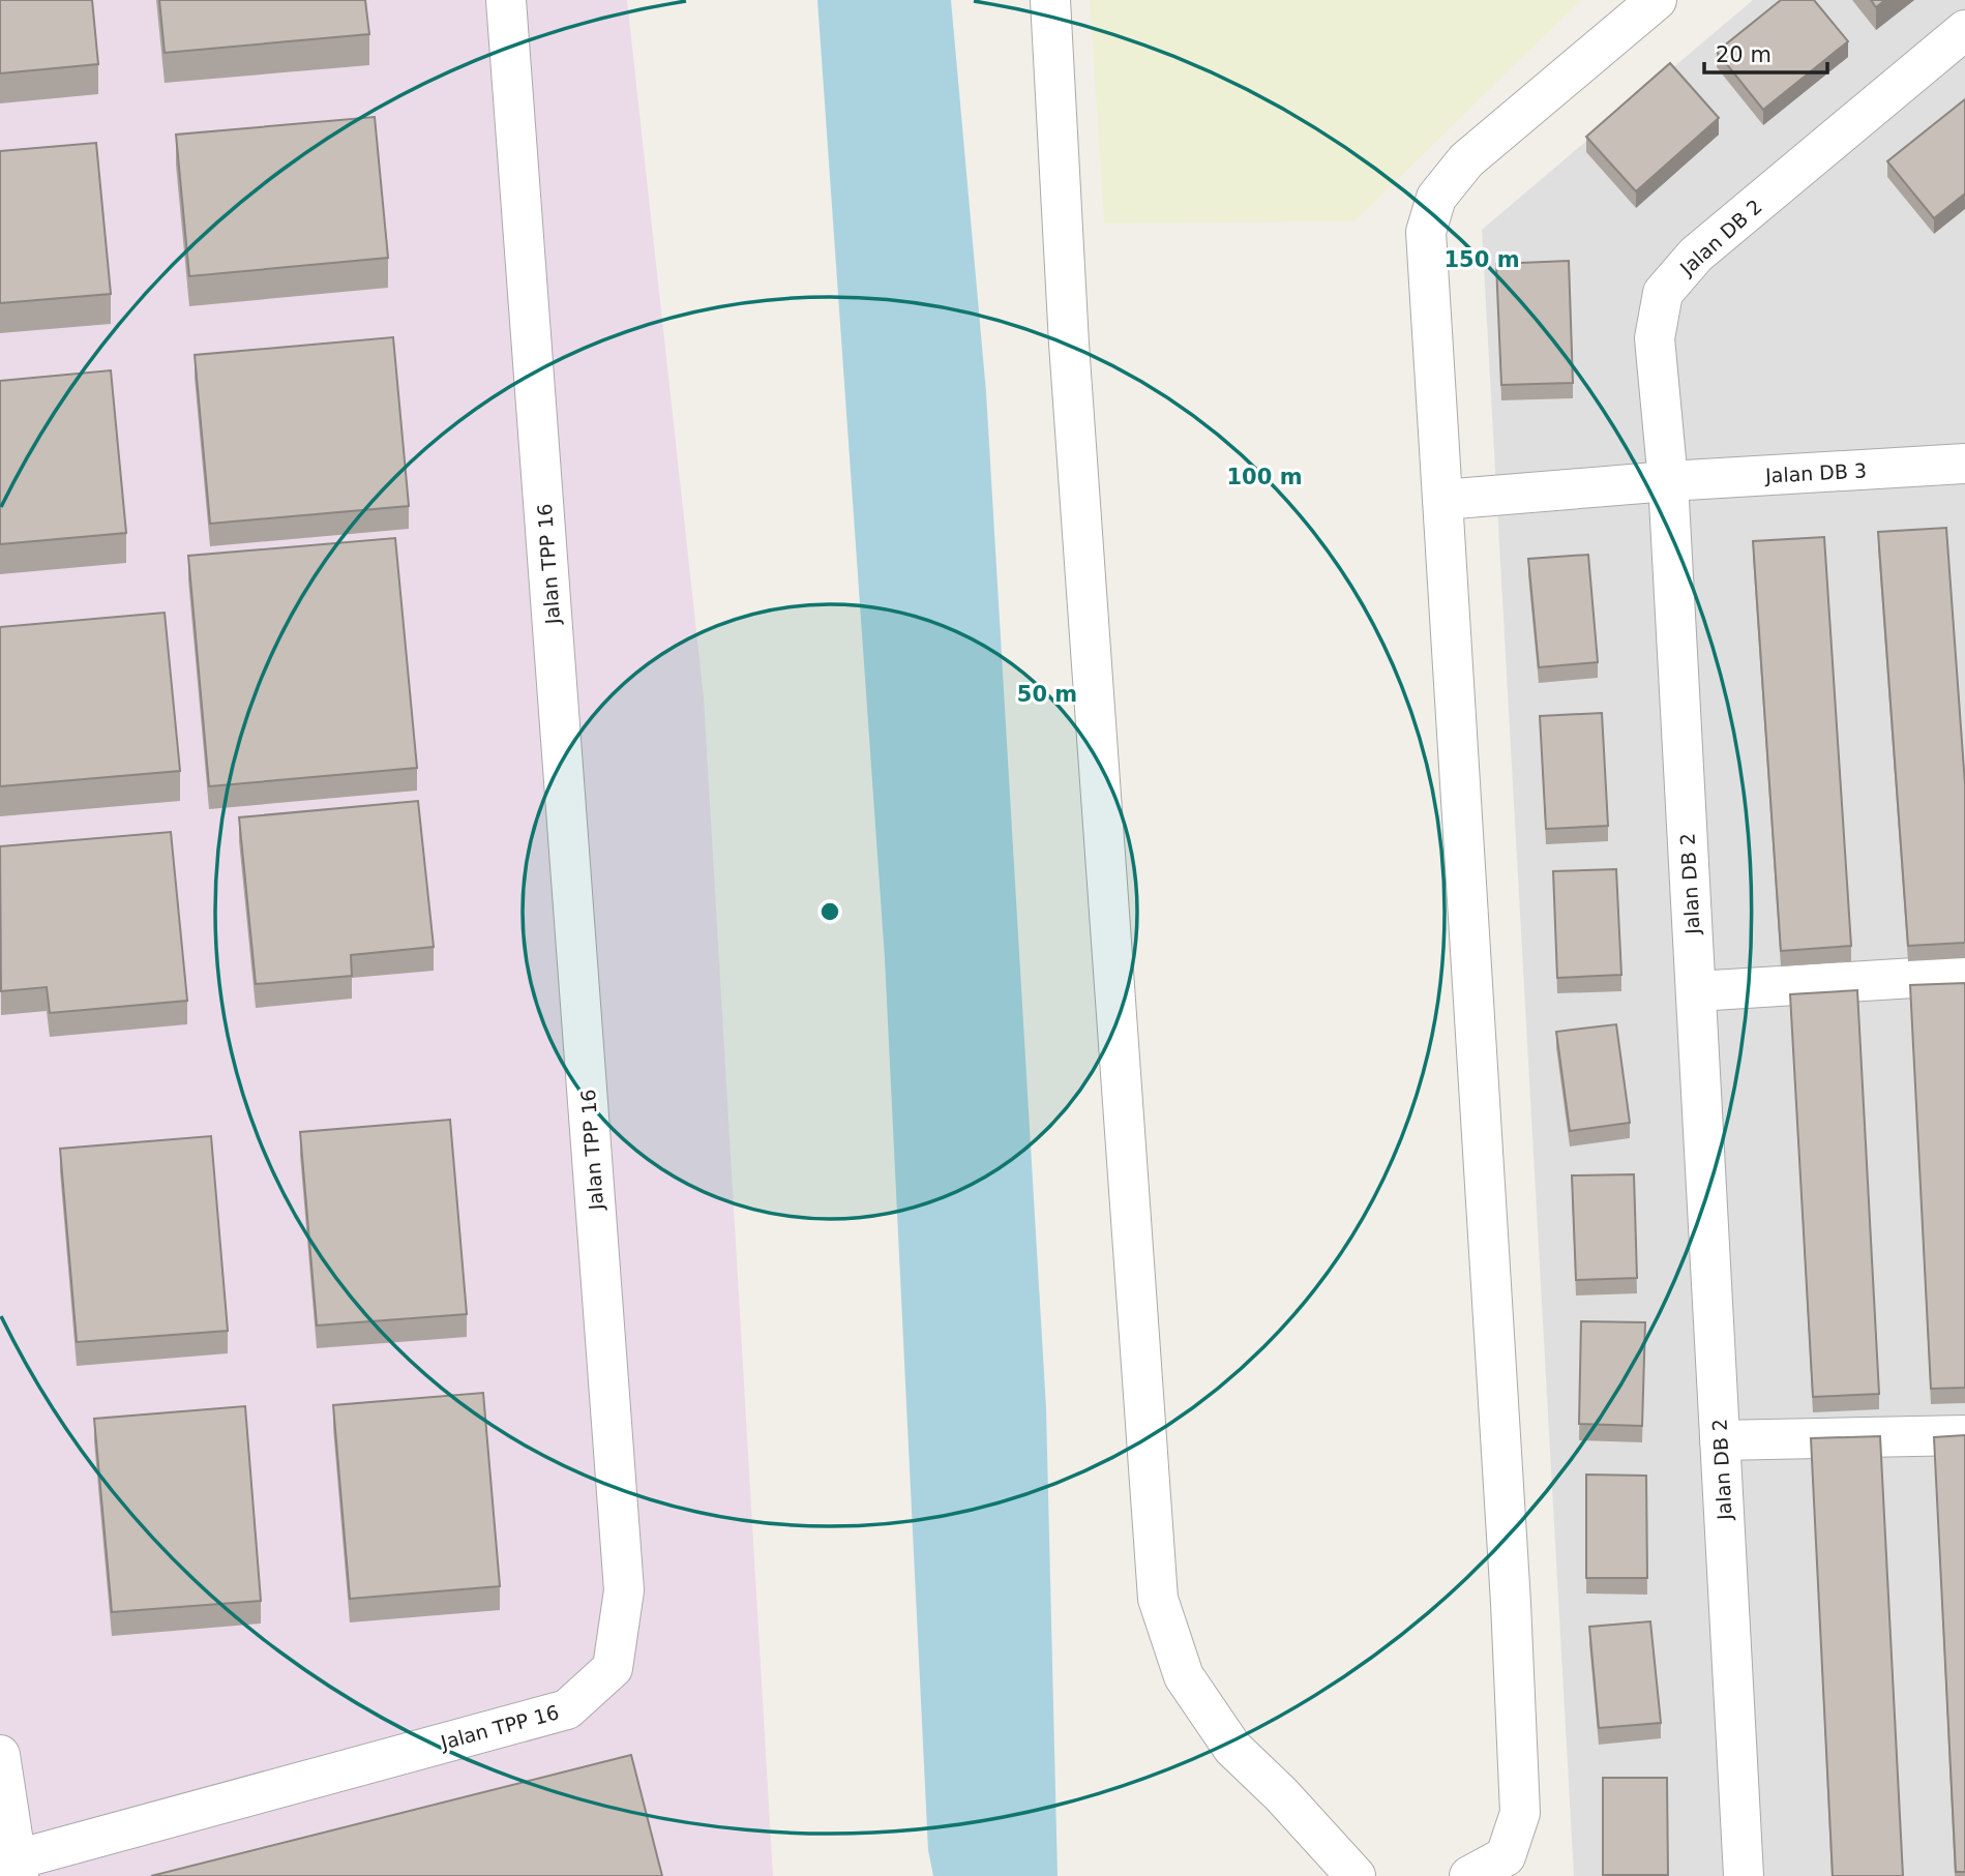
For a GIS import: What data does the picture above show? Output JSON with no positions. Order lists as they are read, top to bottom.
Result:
{
  "streets": {
    "street": ["Jalan DB 2", "Jalan DB 3", "Jalan TPP 16"]
  },
  "crossings": [
    ["Jalan DB 2", "Jalan DB 3"]
  ],
  "scale_bar": "20 m",
  "rings": ["150 m", "100 m", "50 m"]
}
